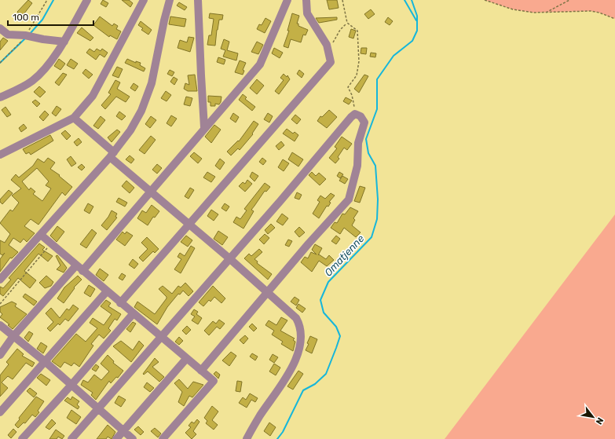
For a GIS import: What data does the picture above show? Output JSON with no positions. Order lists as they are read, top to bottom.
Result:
{
  "water": ["Omatjenne"],
  "scale_bar": "100 m",
  "north": "bottom right"
}
